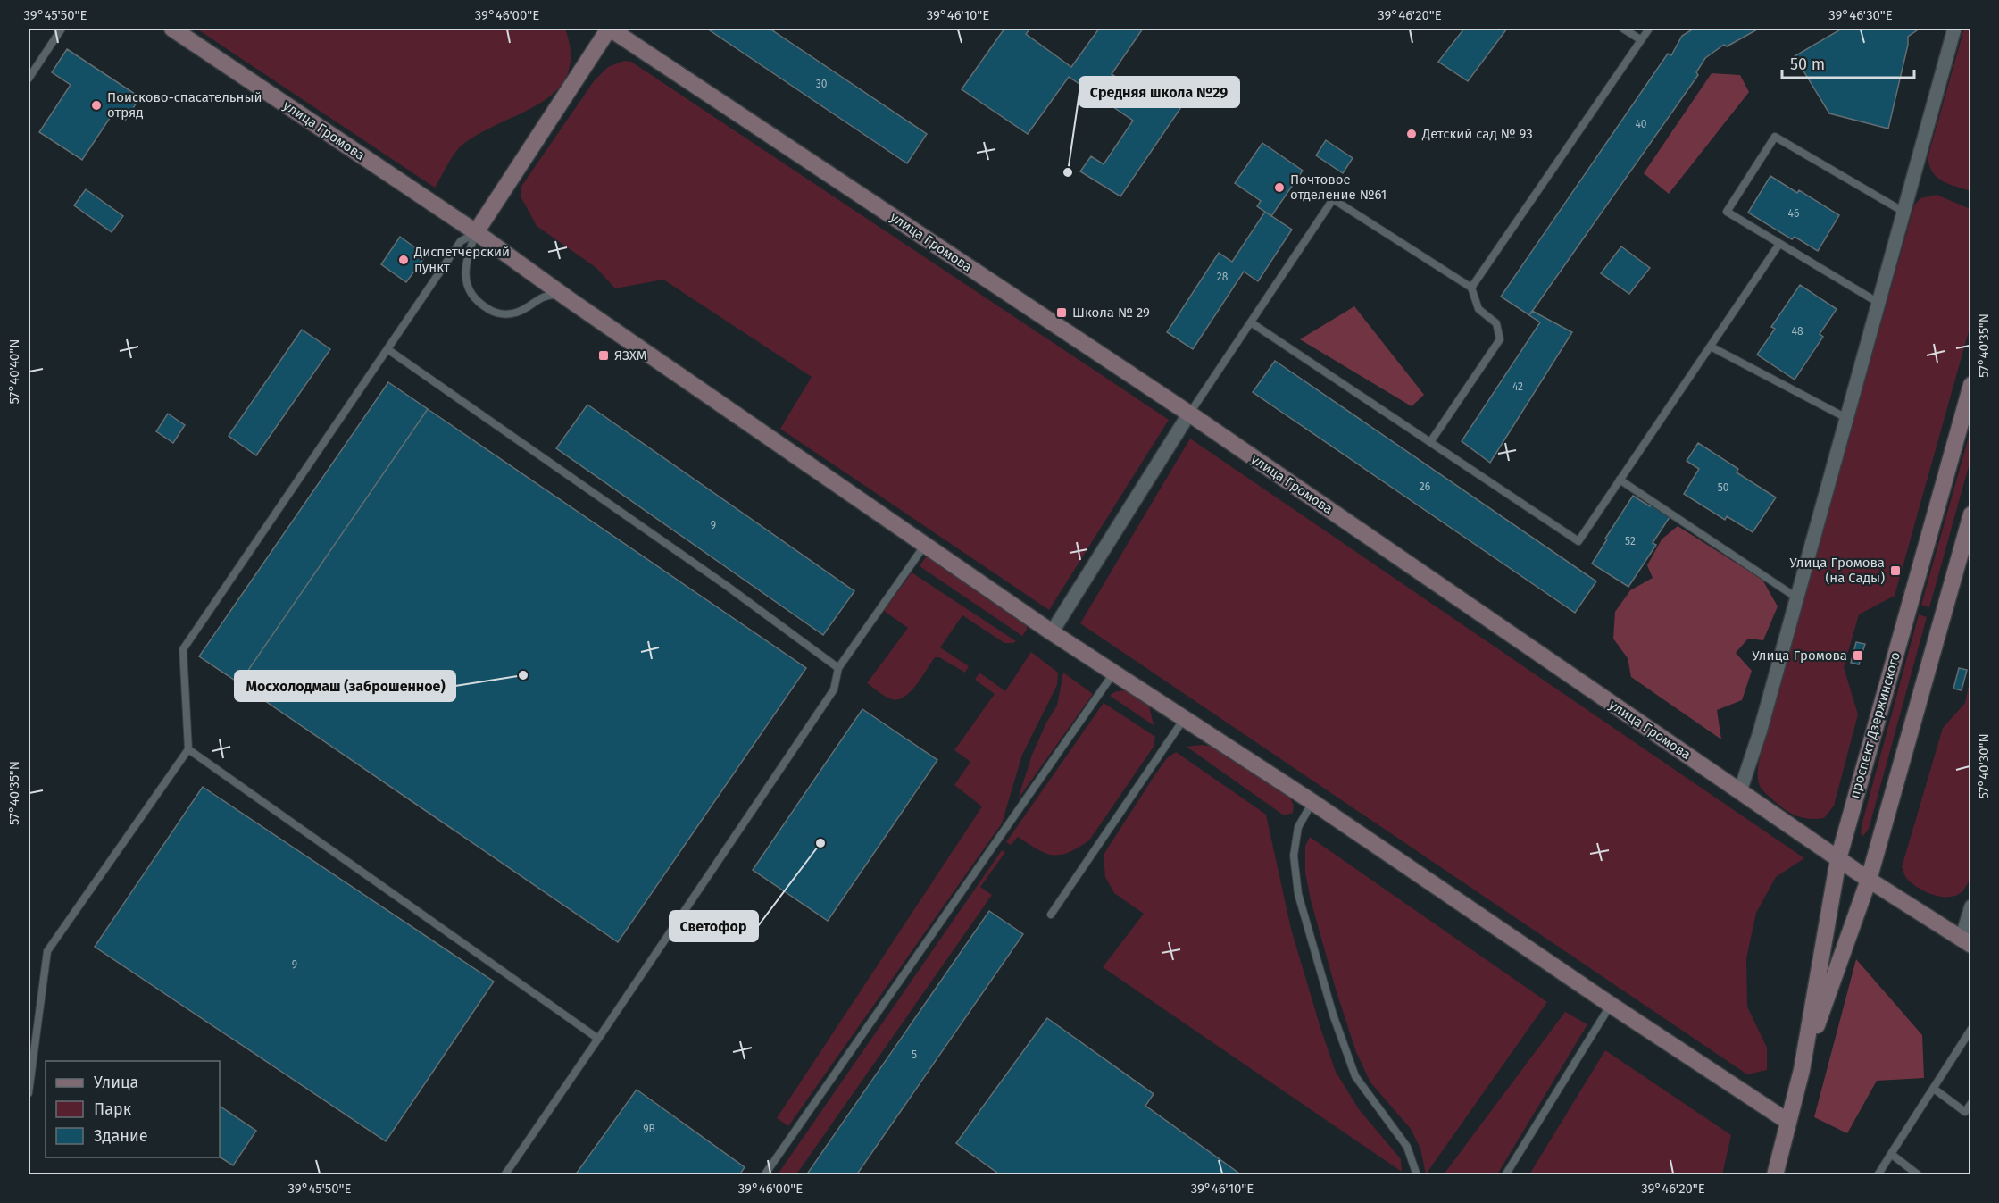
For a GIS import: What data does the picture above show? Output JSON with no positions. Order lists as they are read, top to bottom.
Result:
{
  "streets": {
    "street": ["улица Громова", "проспект Дзержинского"]
  },
  "crossings": [
    ["улица Громова", "проспект Дзержинского"]
  ],
  "places": {
    "other": [
      "Поисково-спасательный отряд",
      "Детский сад № 93",
      "Средняя школа №29",
      "Почтовое отделение №61",
      "Диспетчерский пункт",
      "Мосхолодмаш (заброшенное)",
      "Светофор"
    ],
    "transit": [
      "Школа № 29",
      "ЯЗХМ",
      "Улица Громова (на Сады)",
      "Улица Громова"
    ]
  },
  "house_numbers": [
    "30",
    "40",
    "46",
    "28",
    "48",
    "42",
    "26",
    "50",
    "9",
    "52",
    "9",
    "5",
    "9В"
  ],
  "legend": ["Улица", "Парк", "Здание"],
  "scale_bar": "50 m",
  "coordinates": [
    "39°45'50\"E",
    "39°46'00\"E",
    "39°46'10\"E",
    "39°46'20\"E",
    "39°46'30\"E",
    "57°40'35\"N",
    "57°40'40\"N",
    "57°40'30\"N"
  ]
}
